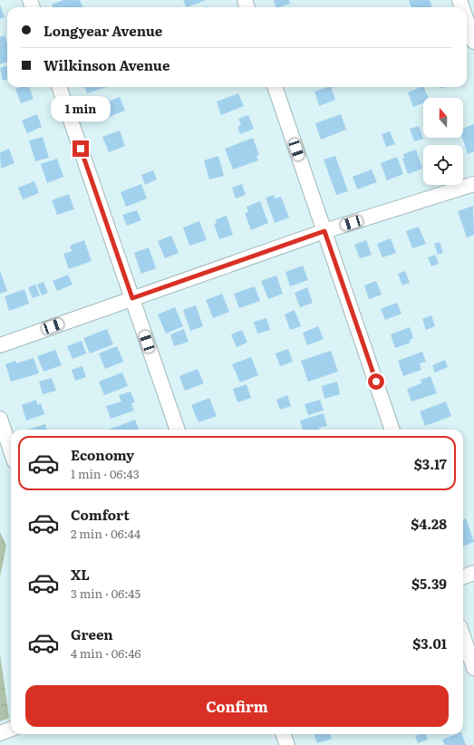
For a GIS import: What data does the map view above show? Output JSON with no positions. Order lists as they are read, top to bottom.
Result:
{
  "north": "top",
  "page": {
    "banner": ["Longyear Avenue", "Wilkinson Avenue"],
    "bubble": "1 min",
    "list": [
      {
        "name": "Economy",
        "note": "1 min · 06:43",
        "value": "$3.17"
      },
      {
        "name": "Comfort",
        "note": "2 min · 06:44",
        "value": "$4.28"
      },
      {
        "name": "XL",
        "note": "3 min · 06:45",
        "value": "$5.39"
      },
      {
        "name": "Green",
        "note": "4 min · 06:46",
        "value": "$3.01"
      }
    ],
    "buttons": "Confirm"
  }
}
